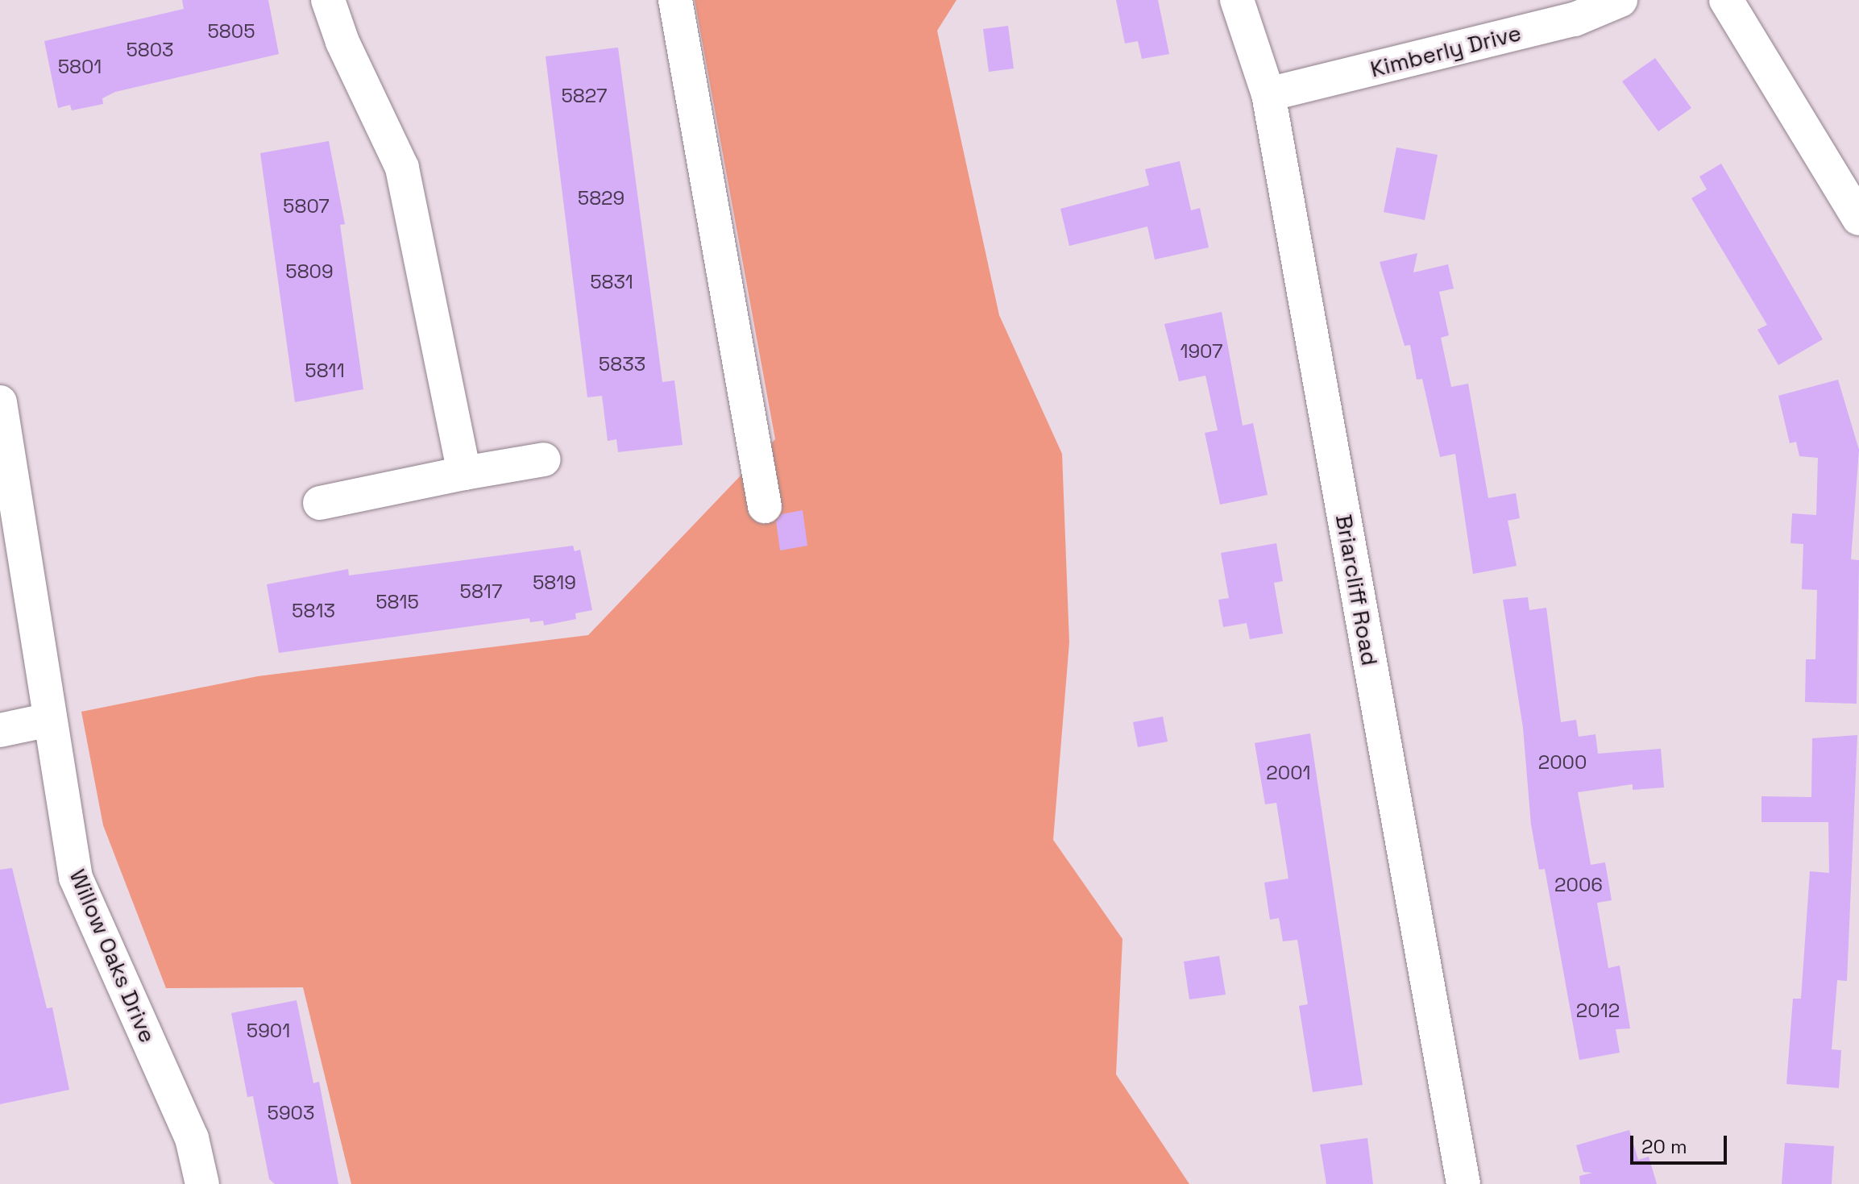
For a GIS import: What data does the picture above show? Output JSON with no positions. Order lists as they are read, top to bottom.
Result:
{
  "streets": {
    "street": ["Kimberly Drive", "Briarcliff Road", "Willow Oaks Drive"]
  },
  "crossings": [
    ["Kimberly Drive", "Briarcliff Road"]
  ],
  "house_numbers": [
    "5805",
    "5803",
    "5801",
    "5827",
    "5829",
    "5807",
    "5809",
    "5831",
    "1907",
    "5833",
    "5811",
    "5819",
    "5817",
    "5815",
    "5813",
    "2000",
    "2001",
    "2006",
    "2012",
    "5901",
    "5903"
  ],
  "scale_bar": "20 m"
}
